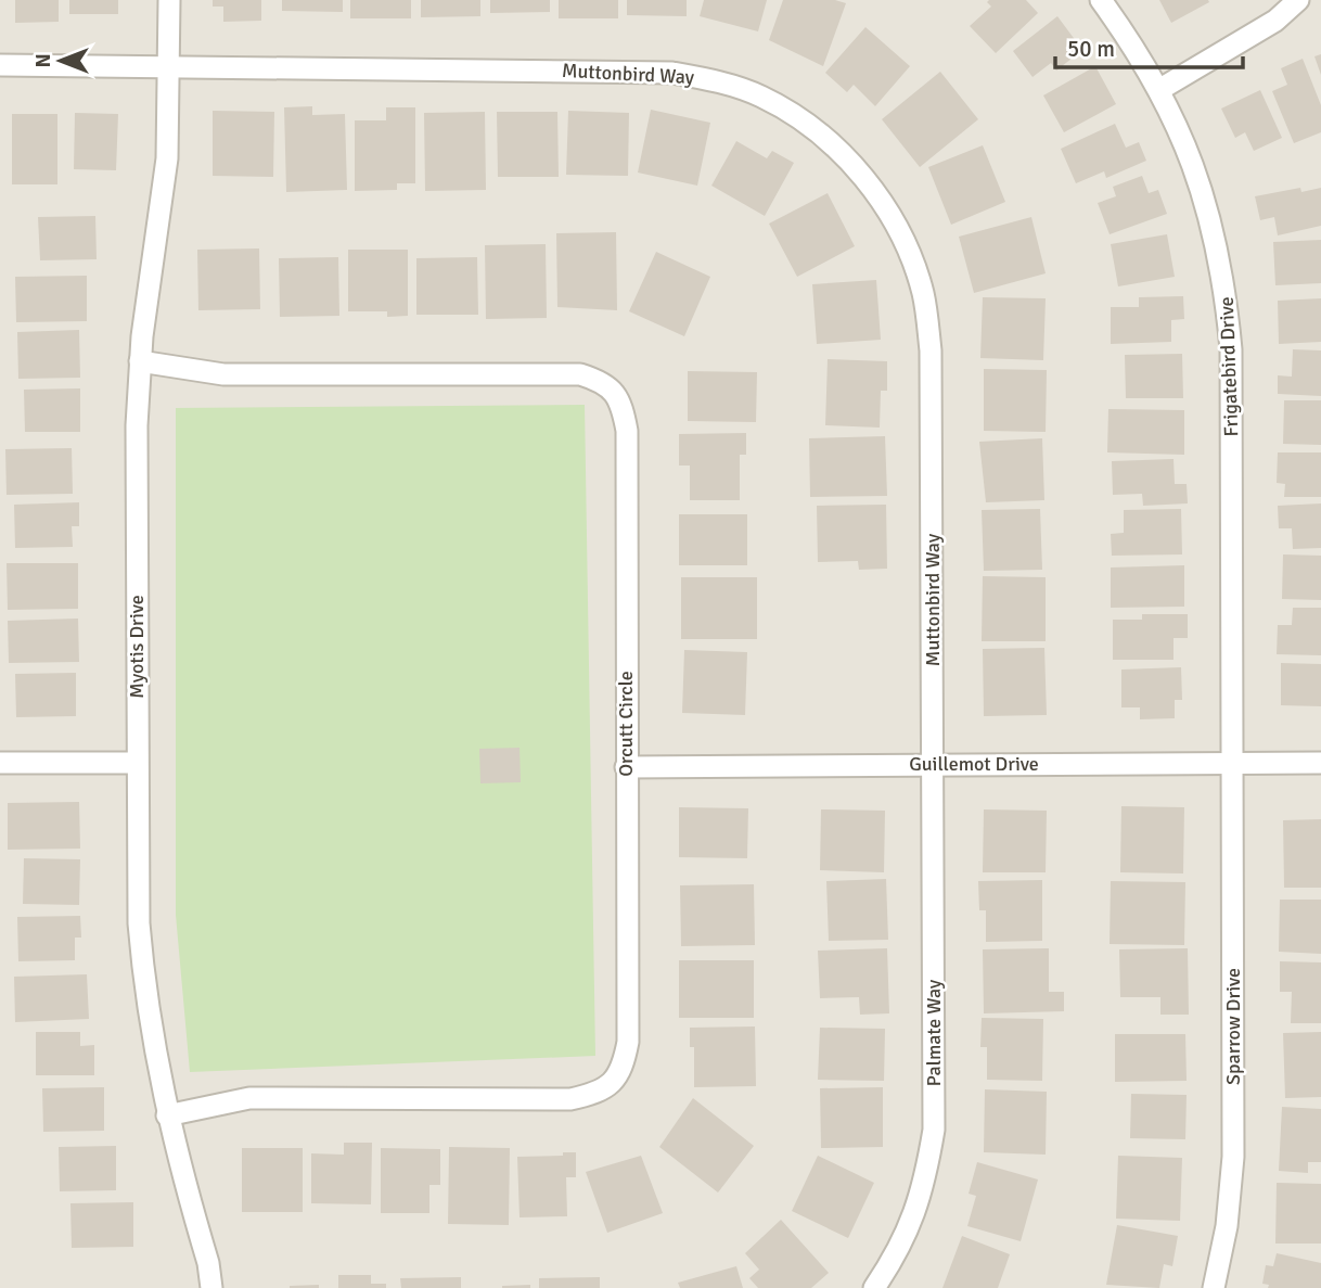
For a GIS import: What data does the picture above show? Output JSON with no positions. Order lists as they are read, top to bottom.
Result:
{
  "streets": {
    "street": [
      "Muttonbird Way",
      "Frigatebird Drive",
      "Myotis Drive",
      "Orcutt Circle",
      "Guillemot Drive",
      "Sparrow Drive",
      "Palmate Way"
    ]
  },
  "crossings": [
    ["Muttonbird Way", "Myotis Drive"],
    ["Muttonbird Way", "Guillemot Drive"],
    ["Muttonbird Way", "Palmate Way"],
    ["Frigatebird Drive", "Guillemot Drive"],
    ["Frigatebird Drive", "Sparrow Drive"],
    ["Myotis Drive", "Orcutt Circle"],
    ["Orcutt Circle", "Guillemot Drive"],
    ["Guillemot Drive", "Sparrow Drive"],
    ["Guillemot Drive", "Palmate Way"]
  ],
  "scale_bar": "50 m",
  "north": "left"
}
